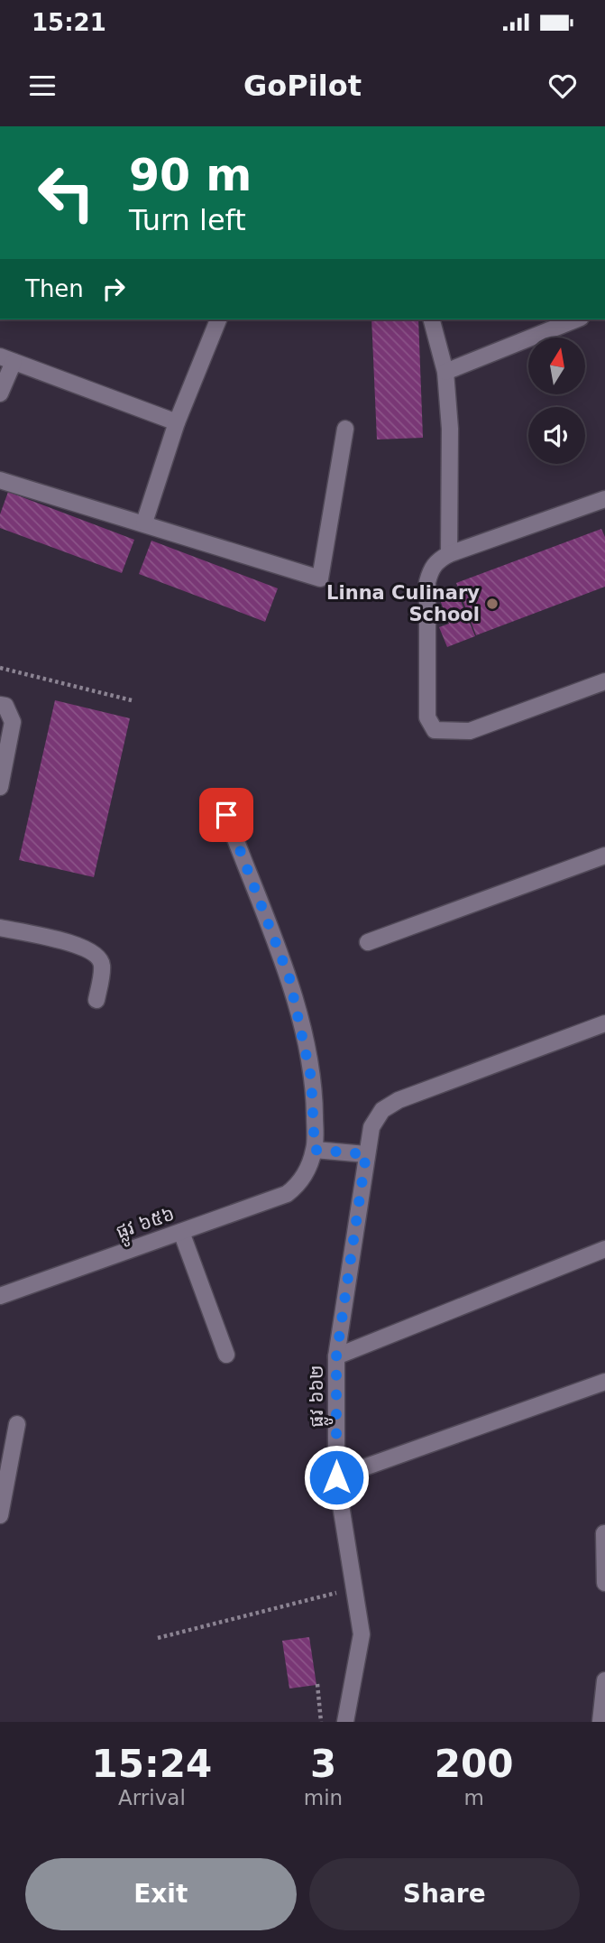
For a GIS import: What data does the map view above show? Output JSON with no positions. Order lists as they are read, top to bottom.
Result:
{
  "streets": {
    "street": ["ផ្លូវ ៦៥៦", "ផ្លូវ ៦៦២"]
  },
  "places": ["Linna Culinary School"],
  "north": "top",
  "page": {
    "status": "15:21",
    "header": "GoPilot",
    "turn": ["90 m", "Turn left"],
    "then": "Then",
    "eta": [
      "15:24",
      "Arrival",
      "3",
      "min",
      "200",
      "m"
    ],
    "buttons": ["Exit", "Share"]
  }
}
